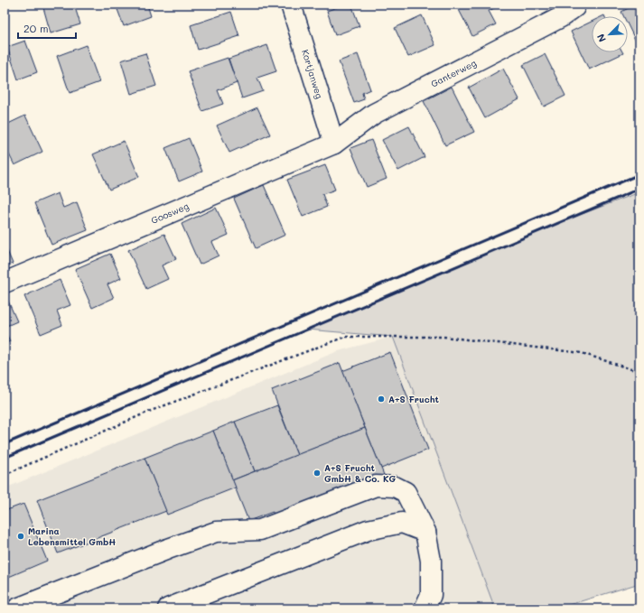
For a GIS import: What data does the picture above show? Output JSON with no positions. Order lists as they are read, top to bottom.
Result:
{
  "streets": {
    "street": ["Ganterweg", "Kortjanweg", "Goosweg"]
  },
  "crossings": [
    ["Ganterweg", "Kortjanweg"],
    ["Ganterweg", "Goosweg"],
    ["Kortjanweg", "Goosweg"]
  ],
  "places": ["A+S Frucht", "A+S Frucht GmbH & Co. KG", "Marina Lebensmittel GmbH"],
  "scale_bar": "20 m",
  "north": "bottom left"
}
